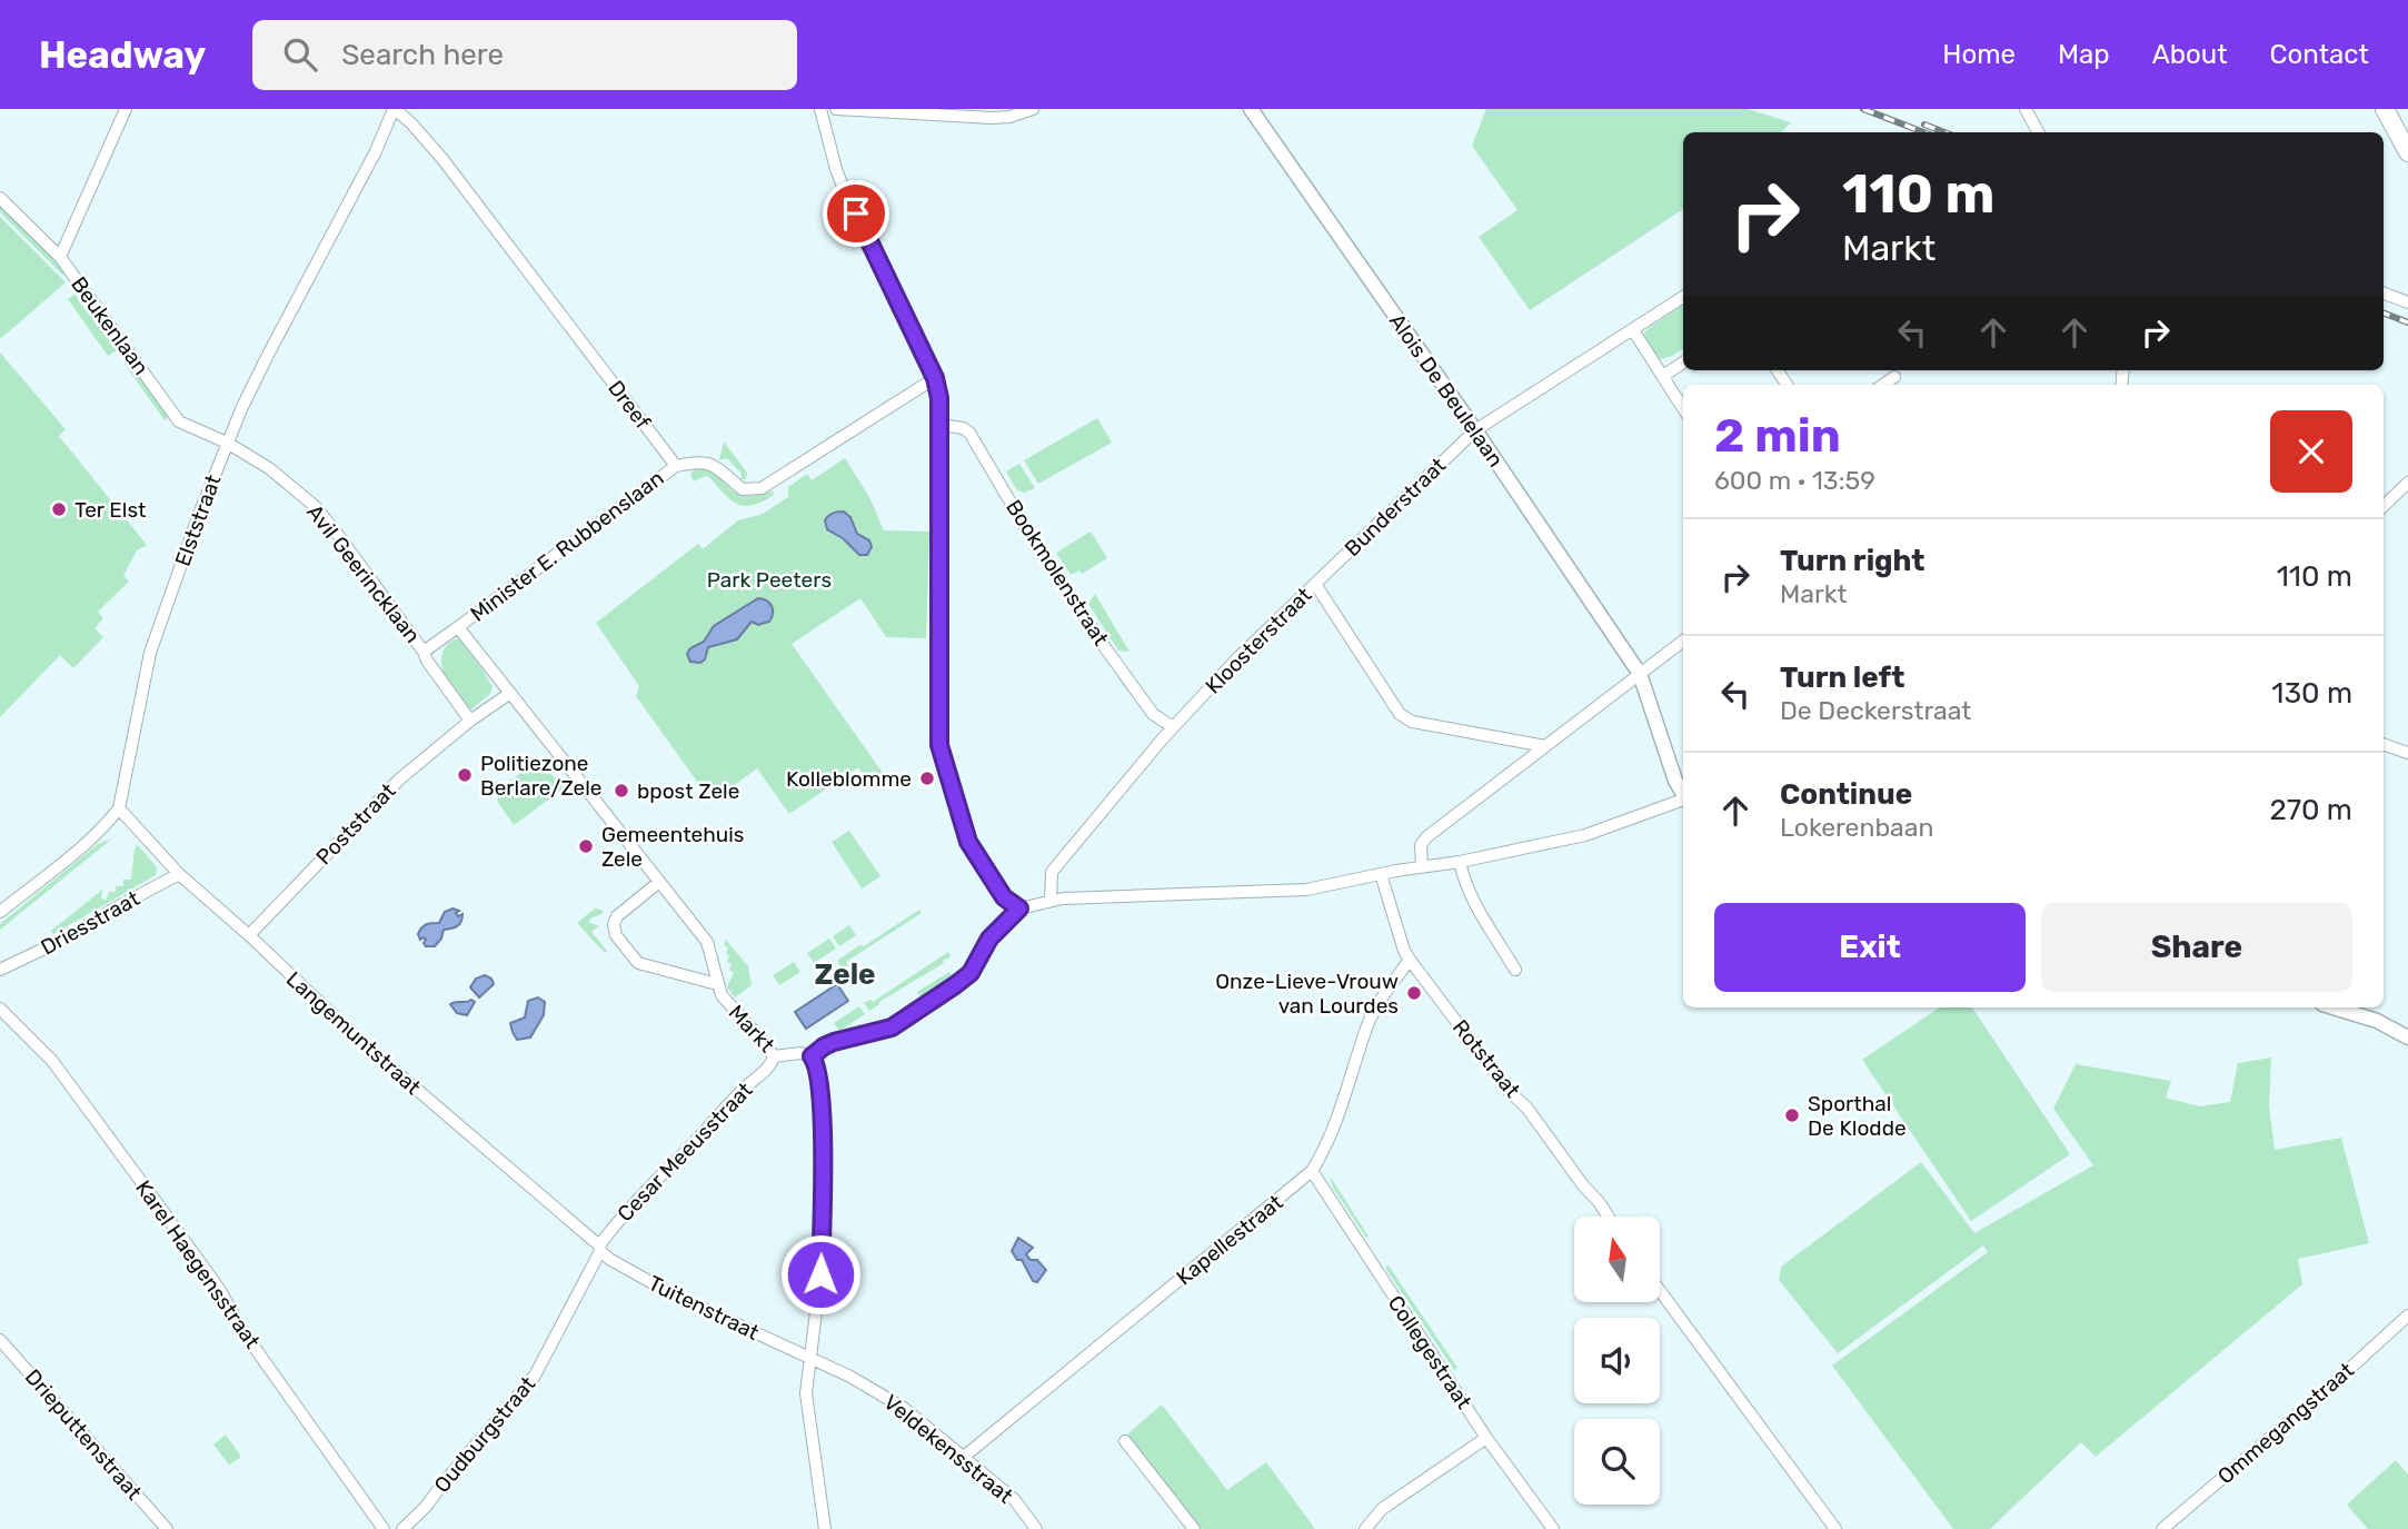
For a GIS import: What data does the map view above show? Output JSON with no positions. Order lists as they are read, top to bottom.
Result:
{
  "streets": {
    "street": [
      "Beukenlaan",
      "Alois De Beulelaan",
      "Dreef",
      "Bunderstraat",
      "Elststraat",
      "Minister E. Rubbenslaan",
      "Bookmolenstraat",
      "Avil Geerincklaan",
      "Kloosterstraat",
      "Poststraat",
      "Driesstraat",
      "Markt",
      "Langemuntstraat",
      "Rotstraat",
      "Cesar Meeusstraat",
      "Kapellestraat",
      "Karel Haegensstraat",
      "Tuitenstraat",
      "Collegestraat",
      "Ommegangstraat",
      "Drieputtenstraat",
      "Oudburgstraat",
      "Veldekensstraat"
    ]
  },
  "crossings": [
    ["Beukenlaan", "Elststraat"],
    ["Beukenlaan", "Avil Geerincklaan"],
    ["Alois De Beulelaan", "Bunderstraat"],
    ["Dreef", "Elststraat"],
    ["Dreef", "Minister E. Rubbenslaan"],
    ["Bunderstraat", "Kloosterstraat"],
    ["Elststraat", "Avil Geerincklaan"],
    ["Elststraat", "Langemuntstraat"],
    ["Minister E. Rubbenslaan", "Avil Geerincklaan"],
    ["Bookmolenstraat", "Kloosterstraat"],
    ["Avil Geerincklaan", "Poststraat"],
    ["Poststraat", "Langemuntstraat"],
    ["Driesstraat", "Langemuntstraat"],
    ["Markt", "Cesar Meeusstraat"],
    ["Langemuntstraat", "Cesar Meeusstraat"],
    ["Langemuntstraat", "Tuitenstraat"],
    ["Langemuntstraat", "Oudburgstraat"],
    ["Rotstraat", "Kapellestraat"],
    ["Cesar Meeusstraat", "Tuitenstraat"],
    ["Cesar Meeusstraat", "Oudburgstraat"],
    ["Kapellestraat", "Collegestraat"],
    ["Kapellestraat", "Veldekensstraat"],
    ["Tuitenstraat", "Oudburgstraat"],
    ["Tuitenstraat", "Veldekensstraat"]
  ],
  "districts": ["Zele"],
  "parks": ["Park Peeters"],
  "places": [
    "Ter Elst",
    "Politiezone Berlare/Zele",
    "Kolleblomme",
    "bpost Zele",
    "Gemeentehuis Zele",
    "Onze-Lieve-Vrouw van Lourdes",
    "Sporthal De Klodde"
  ],
  "north": "top",
  "page": {
    "header": "Headway",
    "search": "Search here",
    "nav": [
      "Home",
      "Map",
      "About",
      "Contact"
    ],
    "turn": ["110 m", "Markt"],
    "heading": ["2 min", "600 m · 13:59"],
    "list": [
      {
        "name": "Turn right",
        "note": "Markt",
        "value": "110 m"
      },
      {
        "name": "Turn left",
        "note": "De Deckerstraat",
        "value": "130 m"
      },
      {
        "name": "Continue",
        "note": "Lokerenbaan",
        "value": "270 m"
      }
    ],
    "buttons": ["Exit", "Share"]
  }
}
